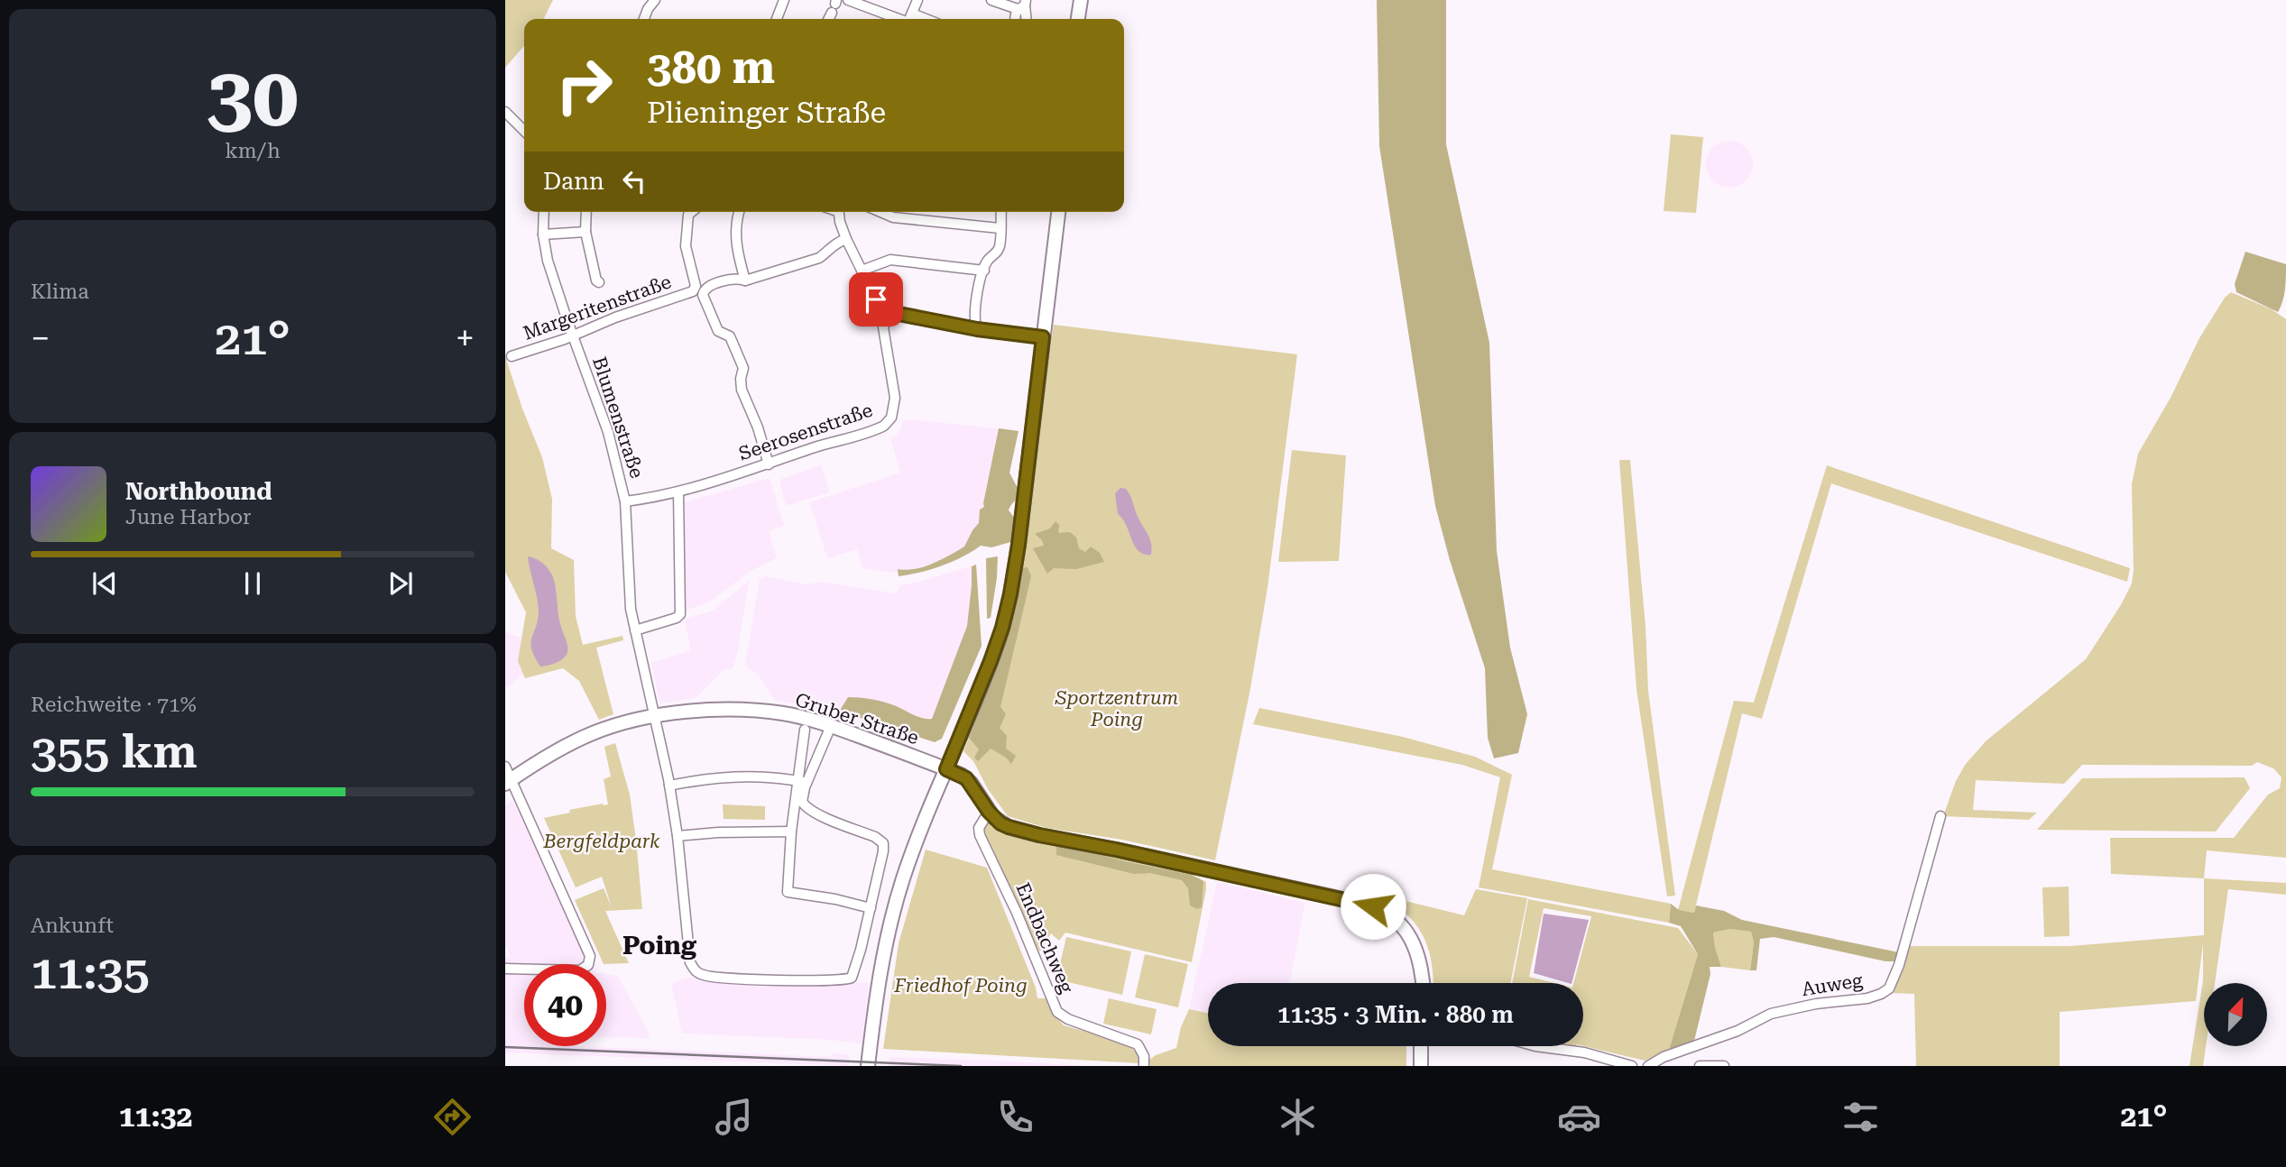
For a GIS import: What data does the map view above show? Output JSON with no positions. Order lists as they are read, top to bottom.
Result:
{
  "streets": {
    "street": [
      "Margeritenstraße",
      "Blumenstraße",
      "Seerosenstraße",
      "Gruber Straße",
      "Endbachweg",
      "Auweg"
    ]
  },
  "crossings": [
    ["Margeritenstraße", "Blumenstraße"],
    ["Blumenstraße", "Seerosenstraße"],
    ["Blumenstraße", "Gruber Straße"],
    ["Gruber Straße", "Endbachweg"]
  ],
  "districts": ["Poing"],
  "parks": ["Sportzentrum Poing", "Bergfeldpark", "Friedhof Poing"],
  "north": "top right",
  "page": {
    "tile": [
      ["30", "km/h"],
      "Klima",
      ["Reichweite · 71%", "355 km"],
      ["Ankunft", "11:35"]
    ],
    "turn": ["380 m", "Plieninger Straße"],
    "then": "Dann",
    "heat": ["−", "21°", "+"],
    "song": ["Northbound", "June Harbor"],
    "limit": "40",
    "trip": "11:35 · 3 Min. · 880 m",
    "tabs": ["11:32", "21°"]
  }
}
